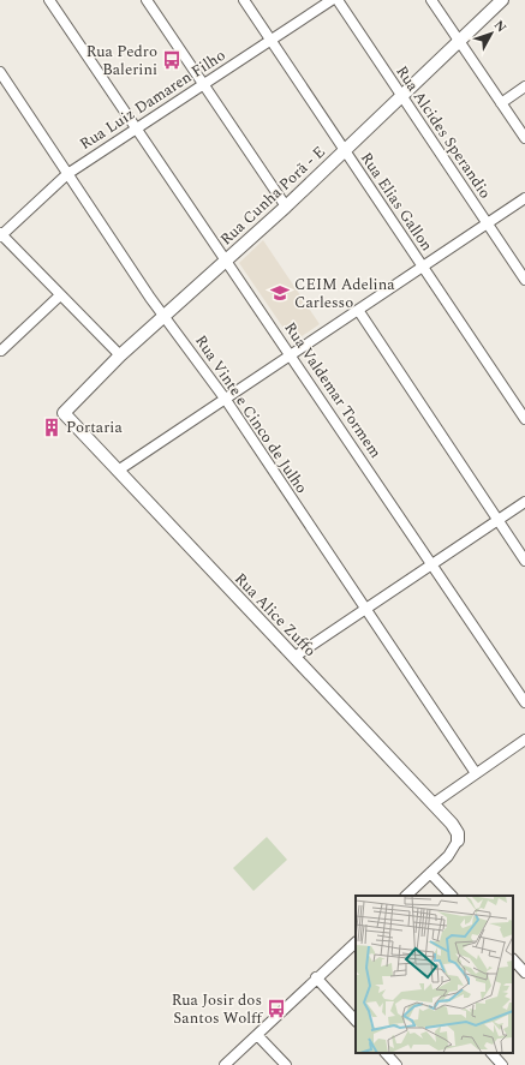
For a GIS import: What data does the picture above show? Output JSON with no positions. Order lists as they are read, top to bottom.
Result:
{
  "streets": {
    "street": [
      "Rua Luiz Damaren Filho",
      "Rua Alcides Sperandio",
      "Rua Cunha Porã - E",
      "Rua Elias Gallon",
      "Rua Valdemar Tormem",
      "Rua Vinte e Cinco de Julho",
      "Rua Alice Zuffo"
    ]
  },
  "crossings": [
    ["Rua Luiz Damaren Filho", "Rua Elias Gallon"],
    ["Rua Luiz Damaren Filho", "Rua Valdemar Tormem"],
    ["Rua Luiz Damaren Filho", "Rua Vinte e Cinco de Julho"],
    ["Rua Alcides Sperandio", "Rua Cunha Porã - E"],
    ["Rua Cunha Porã - E", "Rua Elias Gallon"],
    ["Rua Cunha Porã - E", "Rua Valdemar Tormem"],
    ["Rua Cunha Porã - E", "Rua Vinte e Cinco de Julho"],
    ["Rua Cunha Porã - E", "Rua Alice Zuffo"]
  ],
  "places": {
    "bus stop": ["Rua Pedro Balerini", "Rua Josir dos Santos Wolff"],
    "school or university": ["CEIM Adelina Carlesso"],
    "building": ["Portaria"]
  },
  "north": "top right"
}
